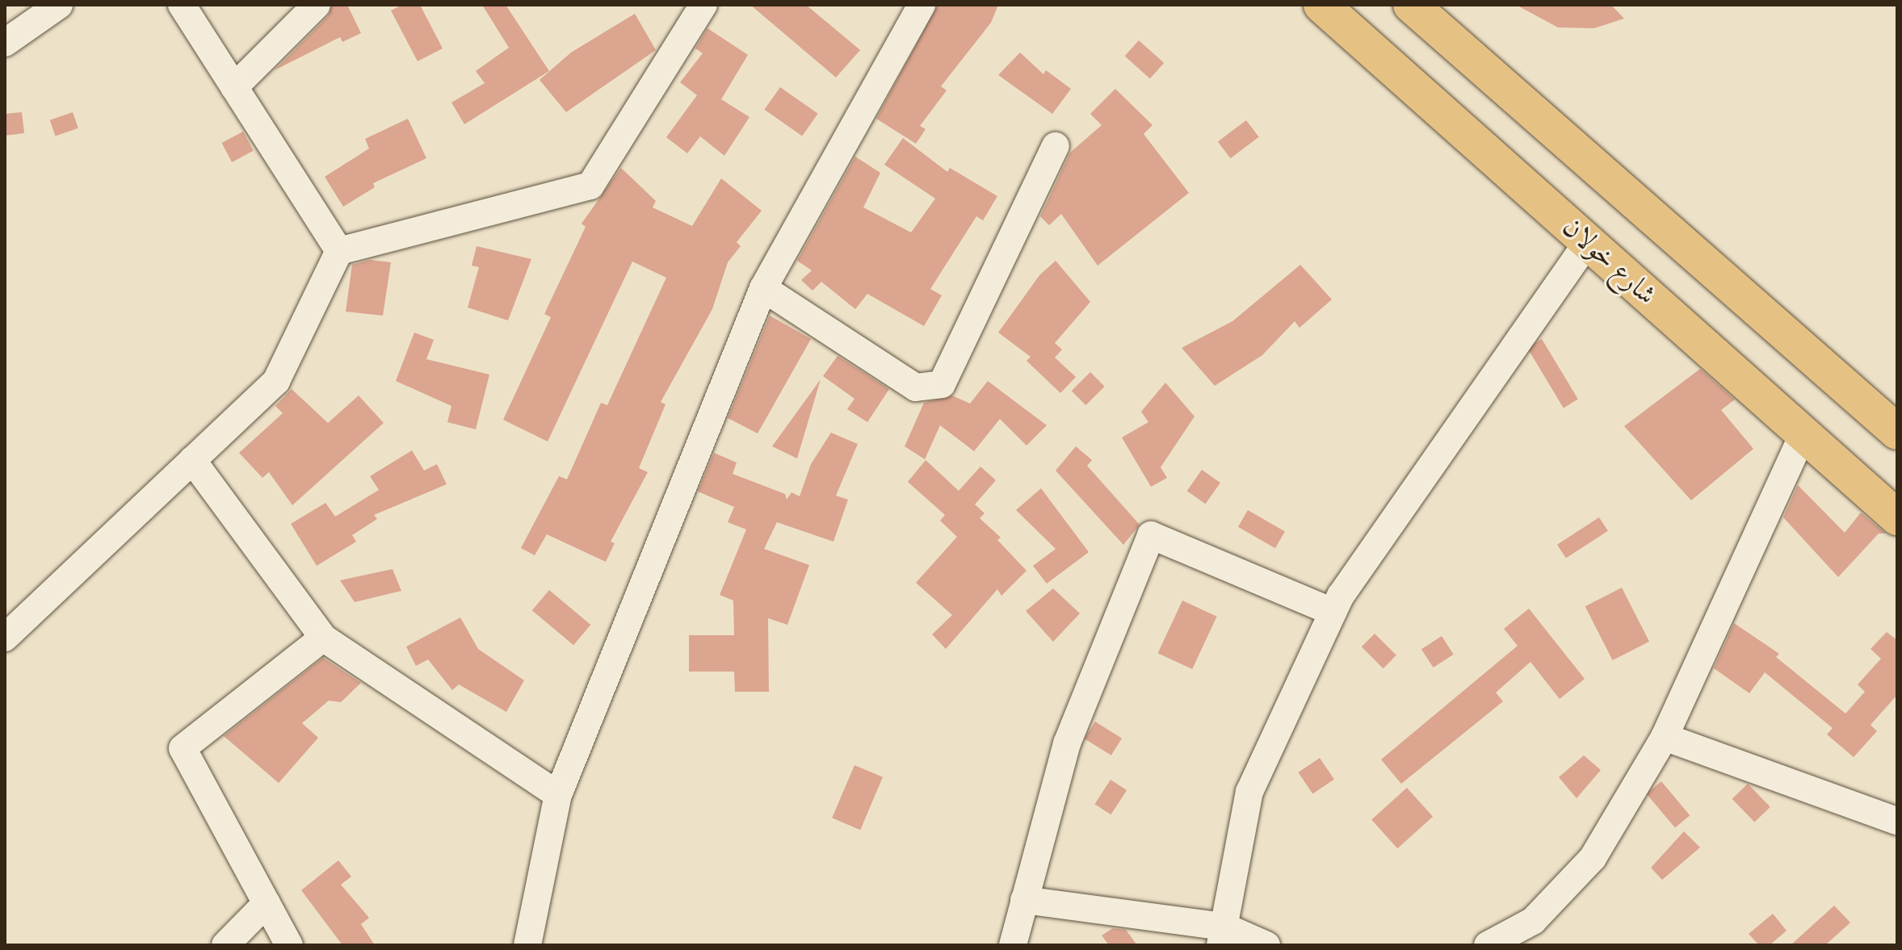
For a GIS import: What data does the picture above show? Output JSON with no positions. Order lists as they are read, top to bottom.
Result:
{
  "streets": {
    "main road": ["شارع خولان"]
  }
}
